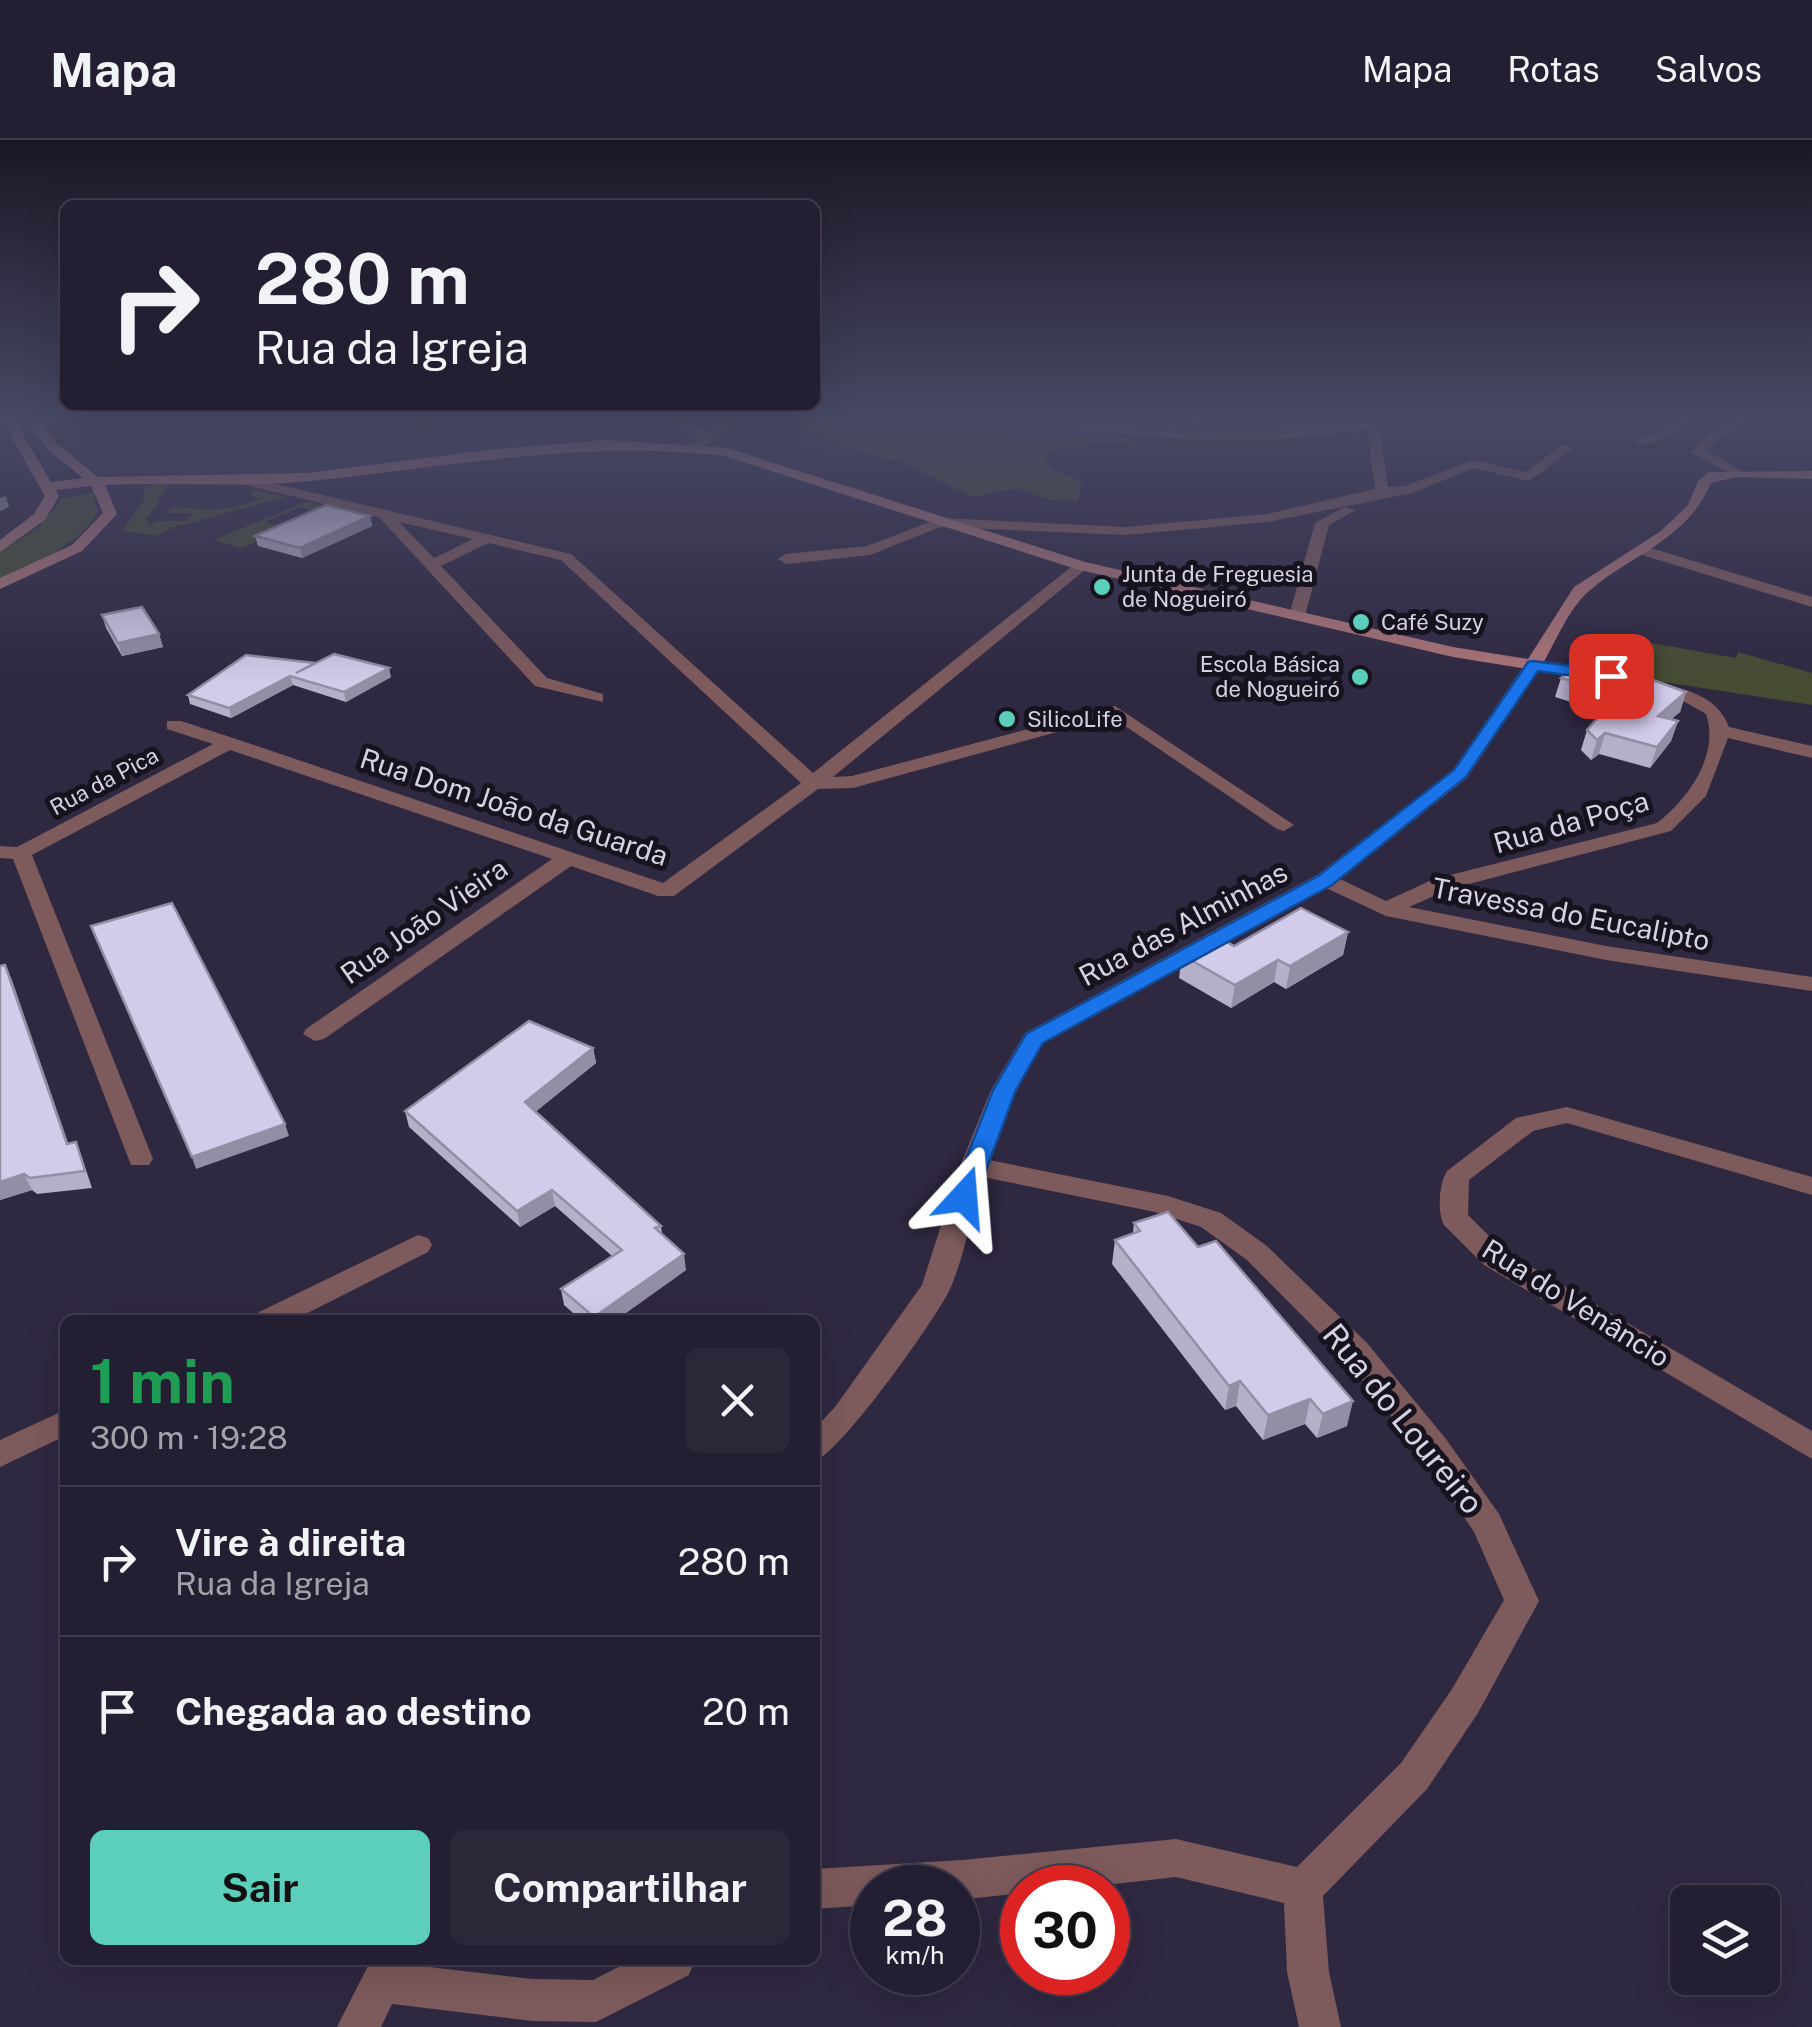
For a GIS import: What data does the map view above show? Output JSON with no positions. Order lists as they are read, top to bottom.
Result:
{
  "streets": {
    "street": [
      "Rua da Pica",
      "Rua Dom João da Guarda",
      "Rua da Poça",
      "Travessa do Eucalipto",
      "Rua João Vieira",
      "Rua das Alminhas",
      "Rua do Venâncio",
      "Rua do Loureiro"
    ]
  },
  "crossings": [
    ["Rua da Pica", "Rua Dom João da Guarda"],
    ["Rua Dom João da Guarda", "Rua João Vieira"],
    ["Rua da Poça", "Travessa do Eucalipto"],
    ["Travessa do Eucalipto", "Rua das Alminhas"],
    ["Rua das Alminhas", "Rua do Loureiro"]
  ],
  "places": [
    "Junta de Freguesia de Nogueiró",
    "Café Suzy",
    "Escola Básica de Nogueiró",
    "SilicoLife"
  ],
  "page": {
    "header": "Mapa",
    "nav": ["Mapa", "Rotas", "Salvos"],
    "turn": ["280 m", "Rua da Igreja"],
    "heading": ["1 min", "300 m · 19:28"],
    "list": [
      {
        "name": "Vire à direita",
        "note": "Rua da Igreja",
        "value": "280 m"
      },
      {
        "name": "Chegada ao destino",
        "value": "20 m"
      }
    ],
    "buttons": ["Sair", "Compartilhar"],
    "speed": "28 km/h",
    "limit": "30"
  }
}
